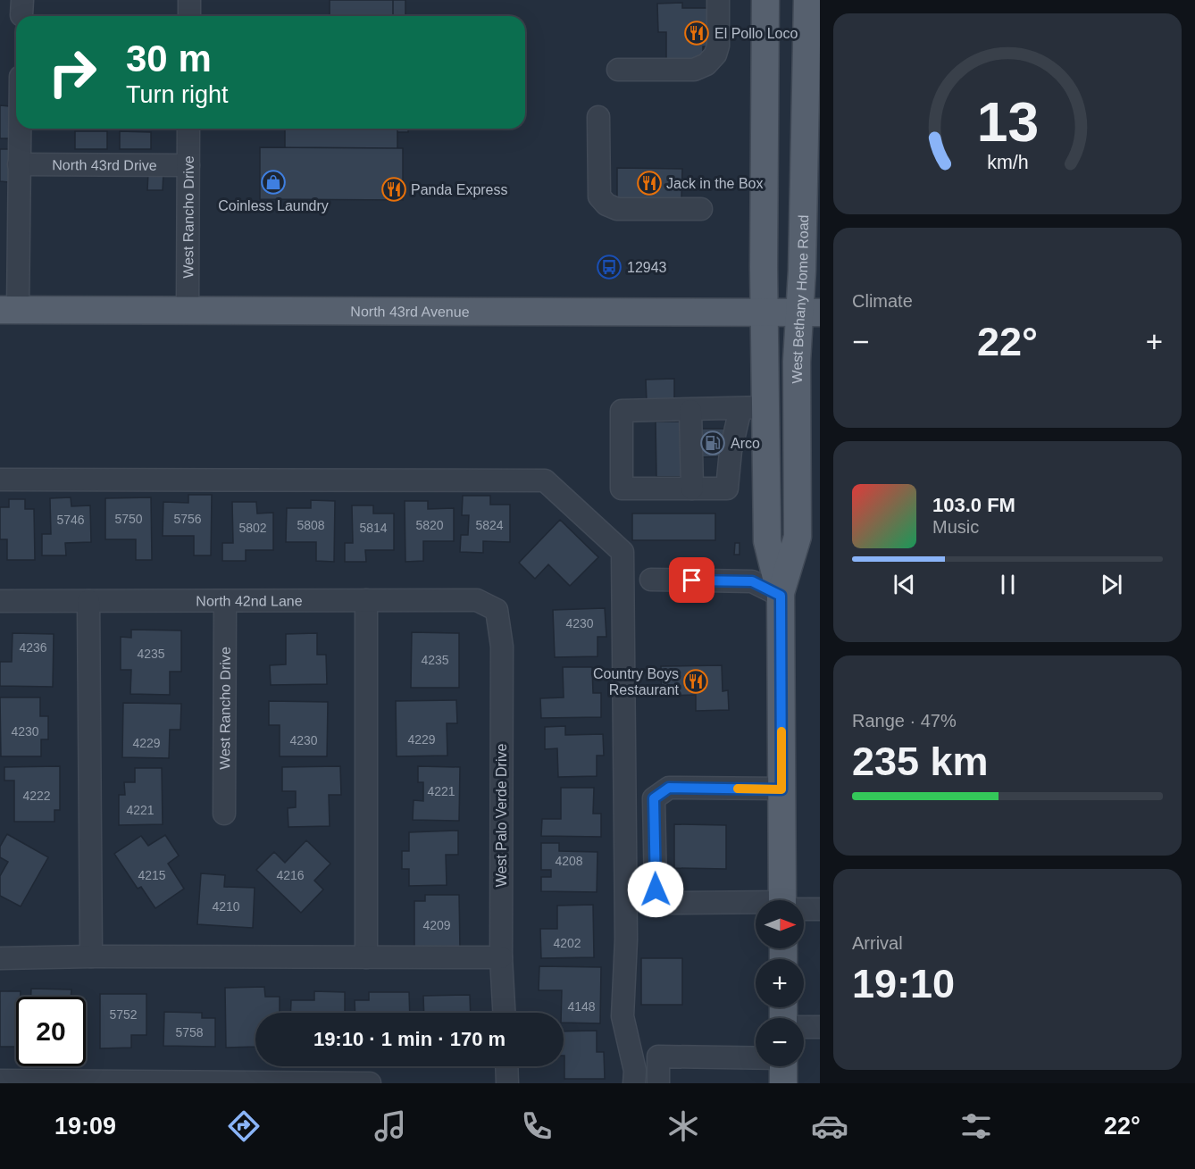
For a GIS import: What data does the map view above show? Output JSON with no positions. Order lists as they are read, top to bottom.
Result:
{
  "streets": {
    "main road": ["West Bethany Home Road", "North 43rd Avenue"],
    "street": [
      "North 43rd Drive",
      "West Rancho Drive",
      "North 42nd Lane",
      "West Palo Verde Drive"
    ]
  },
  "crossings": [
    ["North 43rd Drive", "West Rancho Drive"],
    ["West Rancho Drive", "North 43rd Avenue"],
    ["West Rancho Drive", "North 42nd Lane"],
    ["West Bethany Home Road", "North 43rd Avenue"],
    ["North 42nd Lane", "West Palo Verde Drive"]
  ],
  "places": {
    "restaurant": [
      "El Pollo Loco",
      "Jack in the Box",
      "Panda Express",
      "Country Boys Restaurant"
    ],
    "shop": ["Coinless Laundry"],
    "bus stop": ["12943"],
    "fuel station": ["Arco"]
  },
  "house_numbers": [
    "5750",
    "5756",
    "5746",
    "5808",
    "5820",
    "5824",
    "5802",
    "5814",
    "4230",
    "4236",
    "4235",
    "4235",
    "4230",
    "4229",
    "4230",
    "4229",
    "4221",
    "4222",
    "4221",
    "4208",
    "4215",
    "4216",
    "4210",
    "4209",
    "4202",
    "4148",
    "5752",
    "5758"
  ],
  "north": "right",
  "page": {
    "turn": ["30 m", "Turn right"],
    "tile": [
      "Climate",
      ["Range · 47%", "235 km"],
      ["Arrival", "19:10"]
    ],
    "heat": ["−", "22°", "+"],
    "song": ["103.0 FM", "Music"],
    "map_buttons": ["+", "−"],
    "limit": "20",
    "trip": "19:10 · 1 min · 170 m",
    "tabs": ["19:09", "22°"],
    "gauge": ["13", "km/h"]
  }
}
